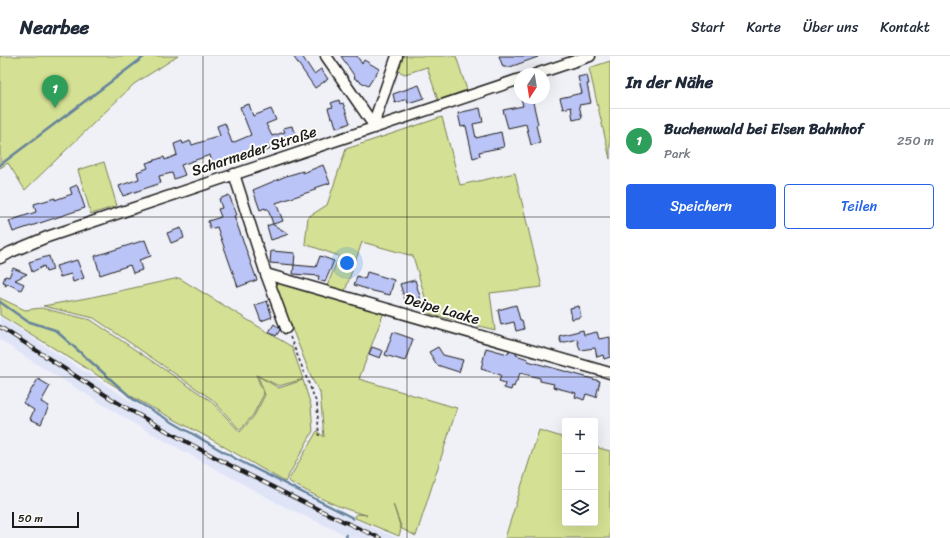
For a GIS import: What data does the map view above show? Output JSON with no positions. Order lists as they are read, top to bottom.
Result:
{
  "streets": {
    "street": ["Scharmeder Straße", "Deipe Laake"]
  },
  "scale_bar": "50 m",
  "north": "bottom",
  "page": {
    "header": "Nearbee",
    "nav": [
      "Start",
      "Karte",
      "Über uns",
      "Kontakt"
    ],
    "heading": "In der Nähe",
    "pins": "1",
    "list": [
      {
        "mark": "1",
        "name": "Buchenwald bei Elsen Bahnhof",
        "note": "Park",
        "value": "250 m"
      }
    ],
    "buttons": ["Speichern", "Teilen"],
    "map_buttons": ["+", "−"],
    "scale": "50 m"
  }
}
